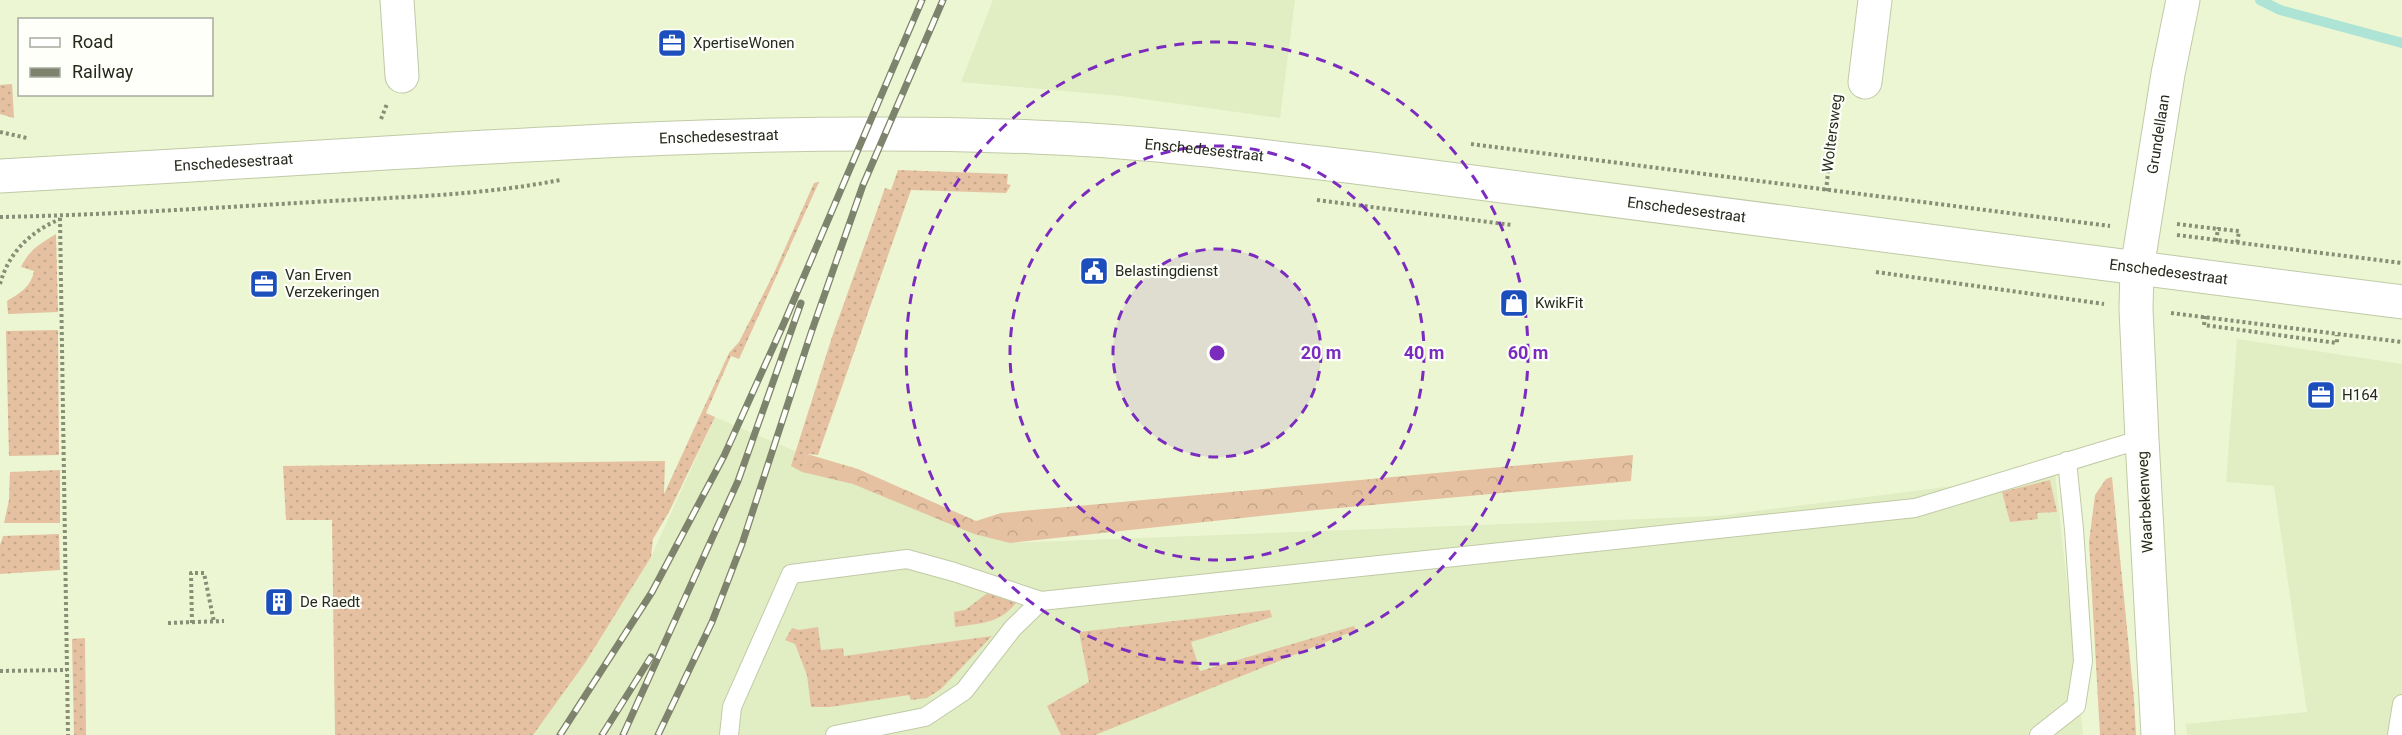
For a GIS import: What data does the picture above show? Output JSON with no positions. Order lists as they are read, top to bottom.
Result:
{
  "streets": {
    "main road": ["Grundellaan", "Enschedesestraat", "Waarbekenweg"],
    "path": ["Woltersweg"]
  },
  "crossings": [
    ["Grundellaan", "Enschedesestraat"],
    ["Grundellaan", "Waarbekenweg"],
    ["Enschedesestraat", "Waarbekenweg"]
  ],
  "places": {
    "office": ["XpertiseWonen", "Van Erven Verzekeringen", "H164"],
    "public building": ["Belastingdienst"],
    "shop": ["KwikFit"],
    "building": ["De Raedt"]
  },
  "legend": ["Road", "Railway"],
  "rings": ["20 m", "40 m", "60 m"]
}
